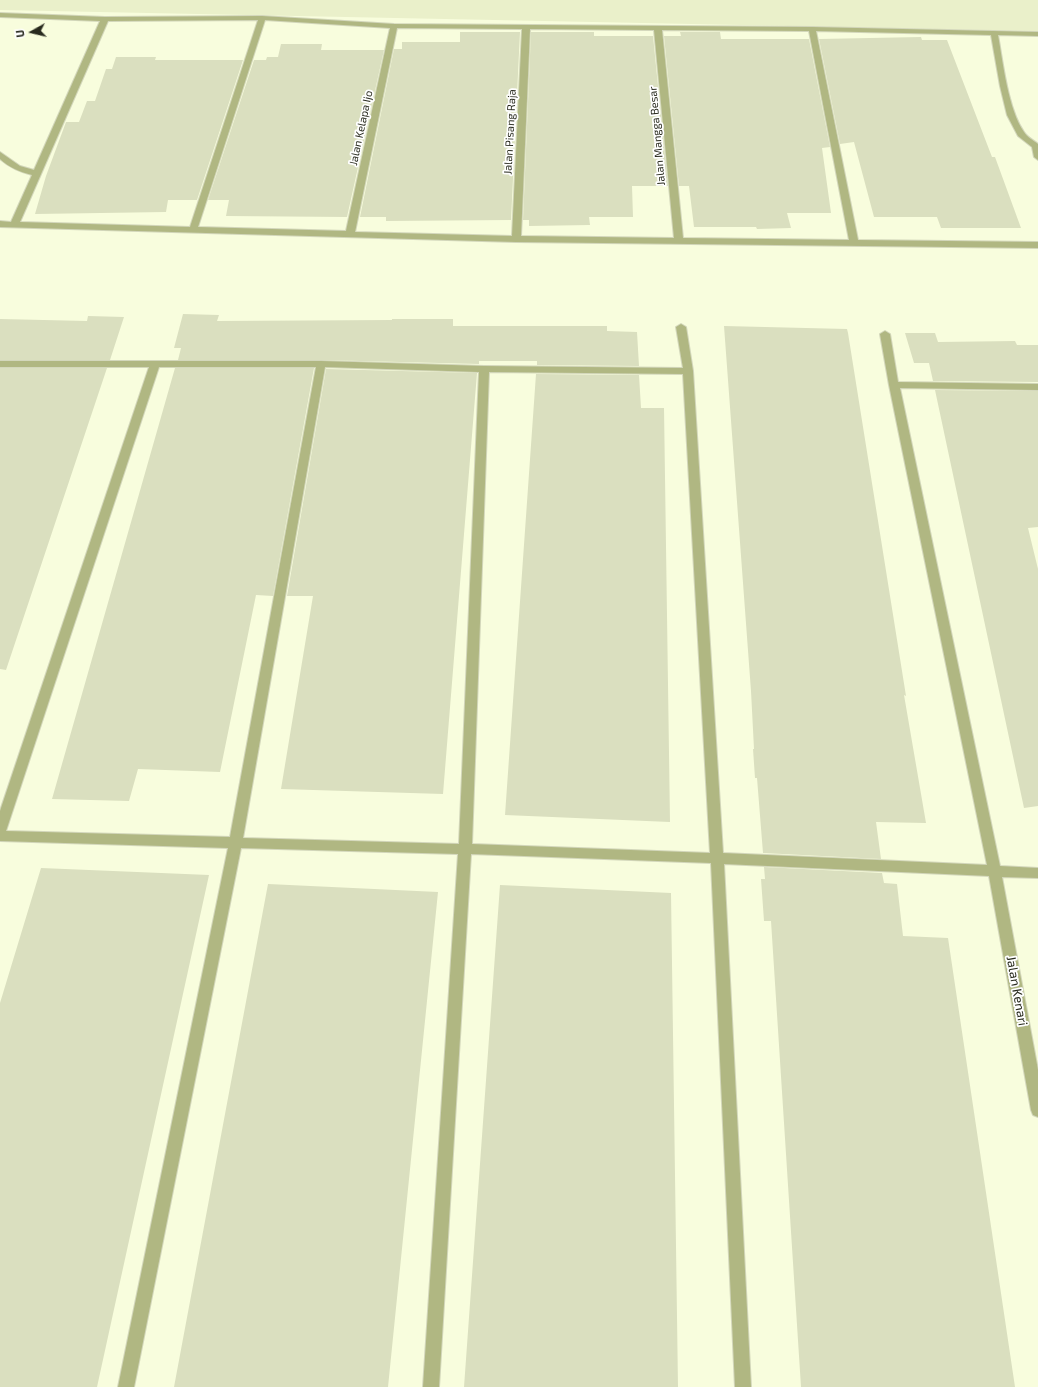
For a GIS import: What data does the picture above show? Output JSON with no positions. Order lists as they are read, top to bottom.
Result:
{
  "streets": {
    "street": [
      "Jalan Kelapa Ijo",
      "Jalan Pisang Raja",
      "Jalan Mangga Besar",
      "Jalan Kenari"
    ]
  },
  "north": "left"
}
